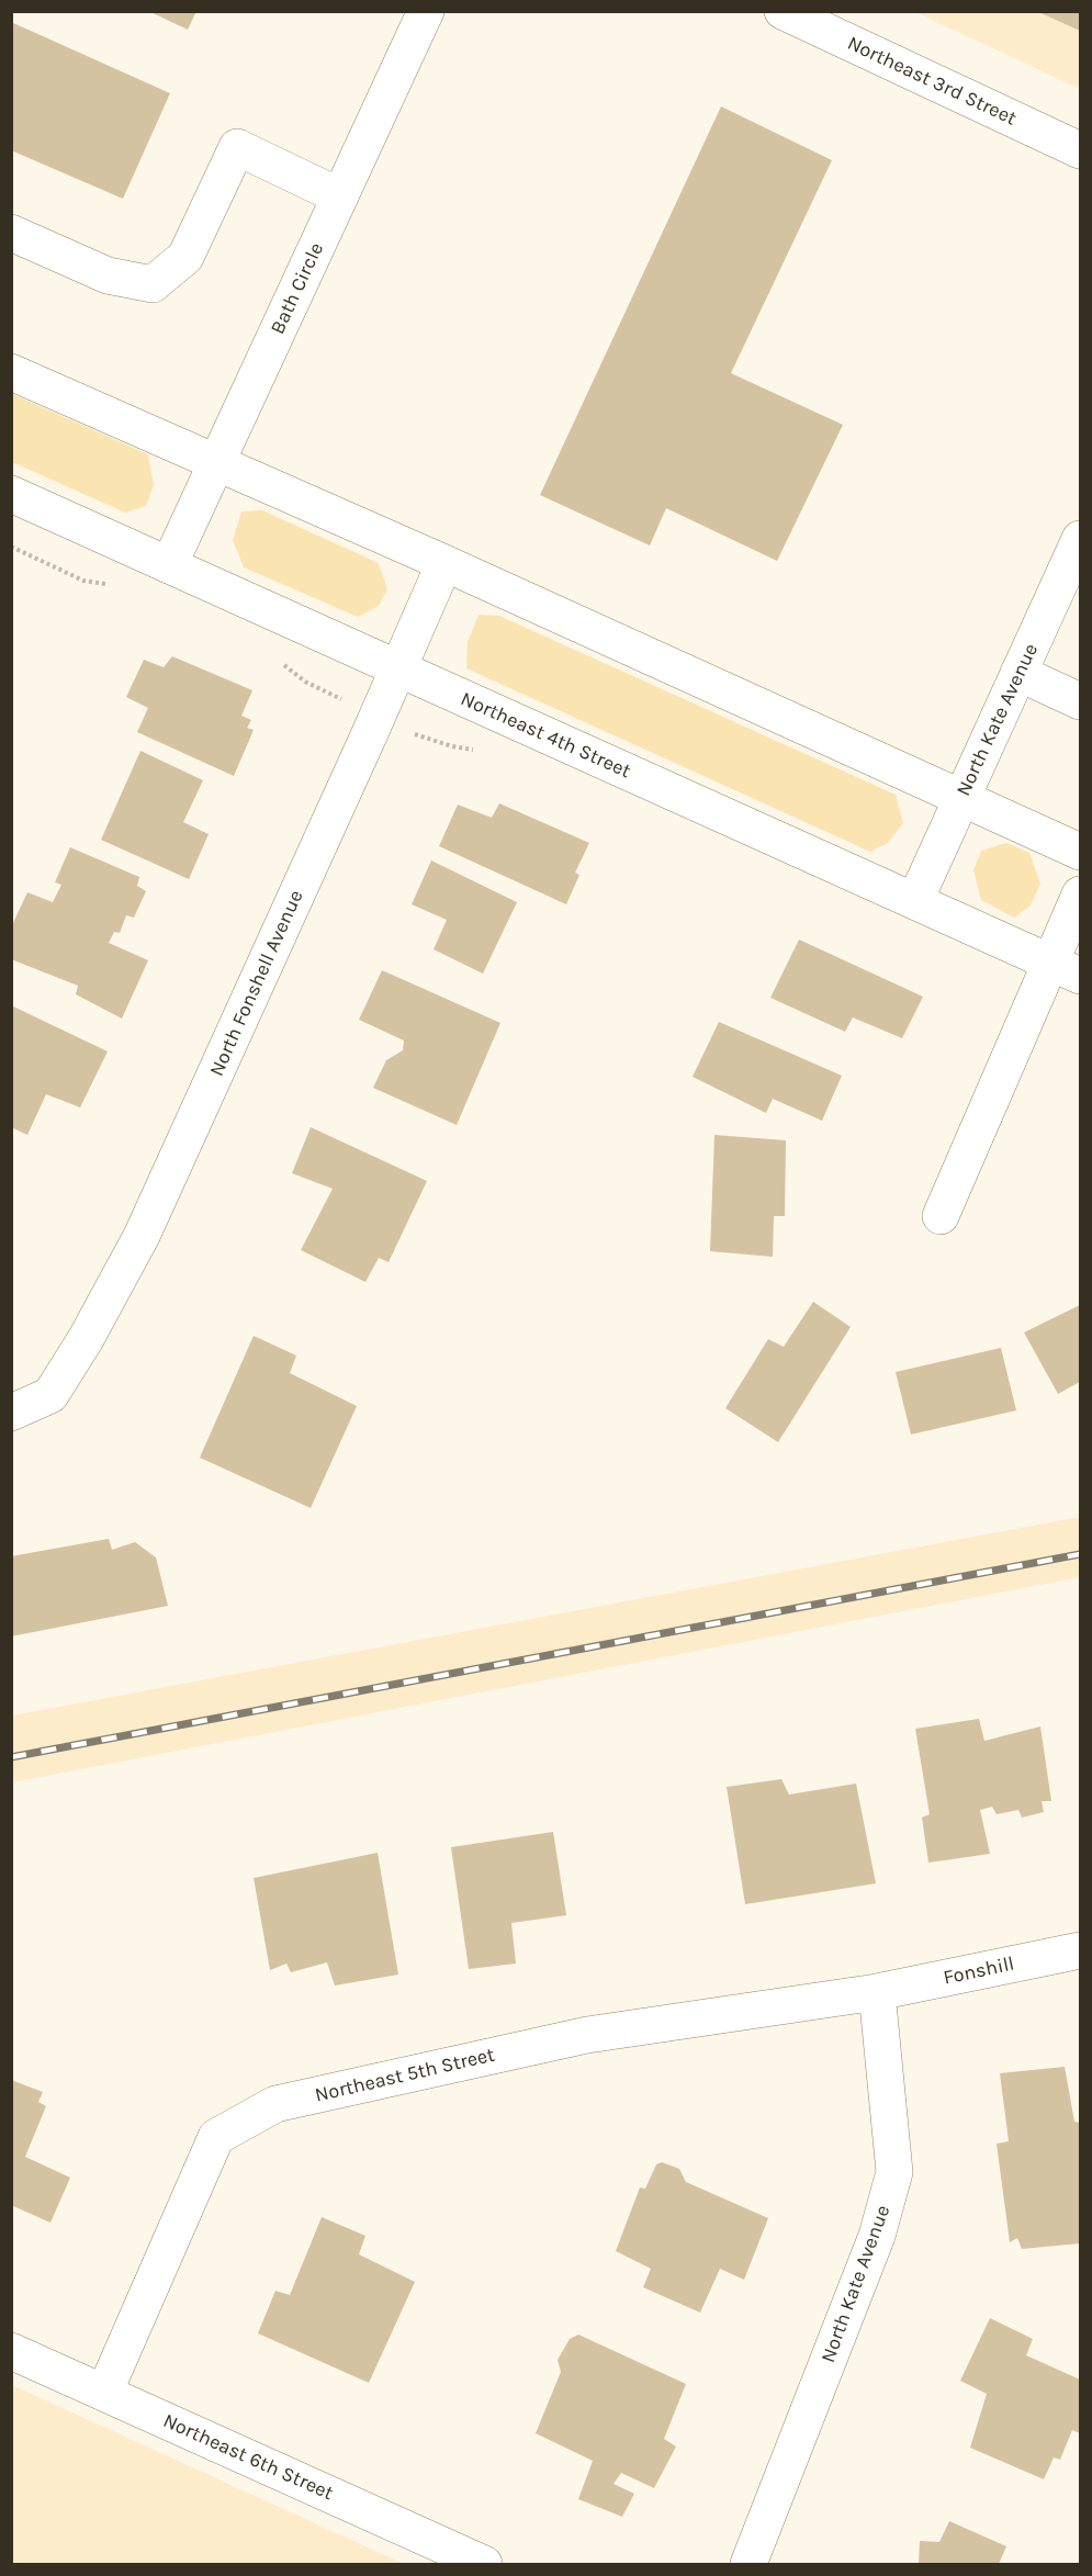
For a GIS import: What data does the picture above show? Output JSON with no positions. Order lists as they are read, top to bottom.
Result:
{
  "streets": {
    "street": [
      "Northeast 3rd Street",
      "Bath Circle",
      "North Kate Avenue",
      "Northeast 4th Street",
      "North Fonshell Avenue",
      "Fonshill",
      "Northeast 5th Street",
      "Northeast 6th Street"
    ]
  },
  "crossings": [
    ["Bath Circle", "Northeast 4th Street"],
    ["North Kate Avenue", "Northeast 4th Street"],
    ["North Kate Avenue", "Fonshill"],
    ["North Kate Avenue", "Northeast 5th Street"],
    ["Northeast 4th Street", "North Fonshell Avenue"],
    ["Fonshill", "Northeast 5th Street"],
    ["Northeast 5th Street", "Northeast 6th Street"]
  ]
}
